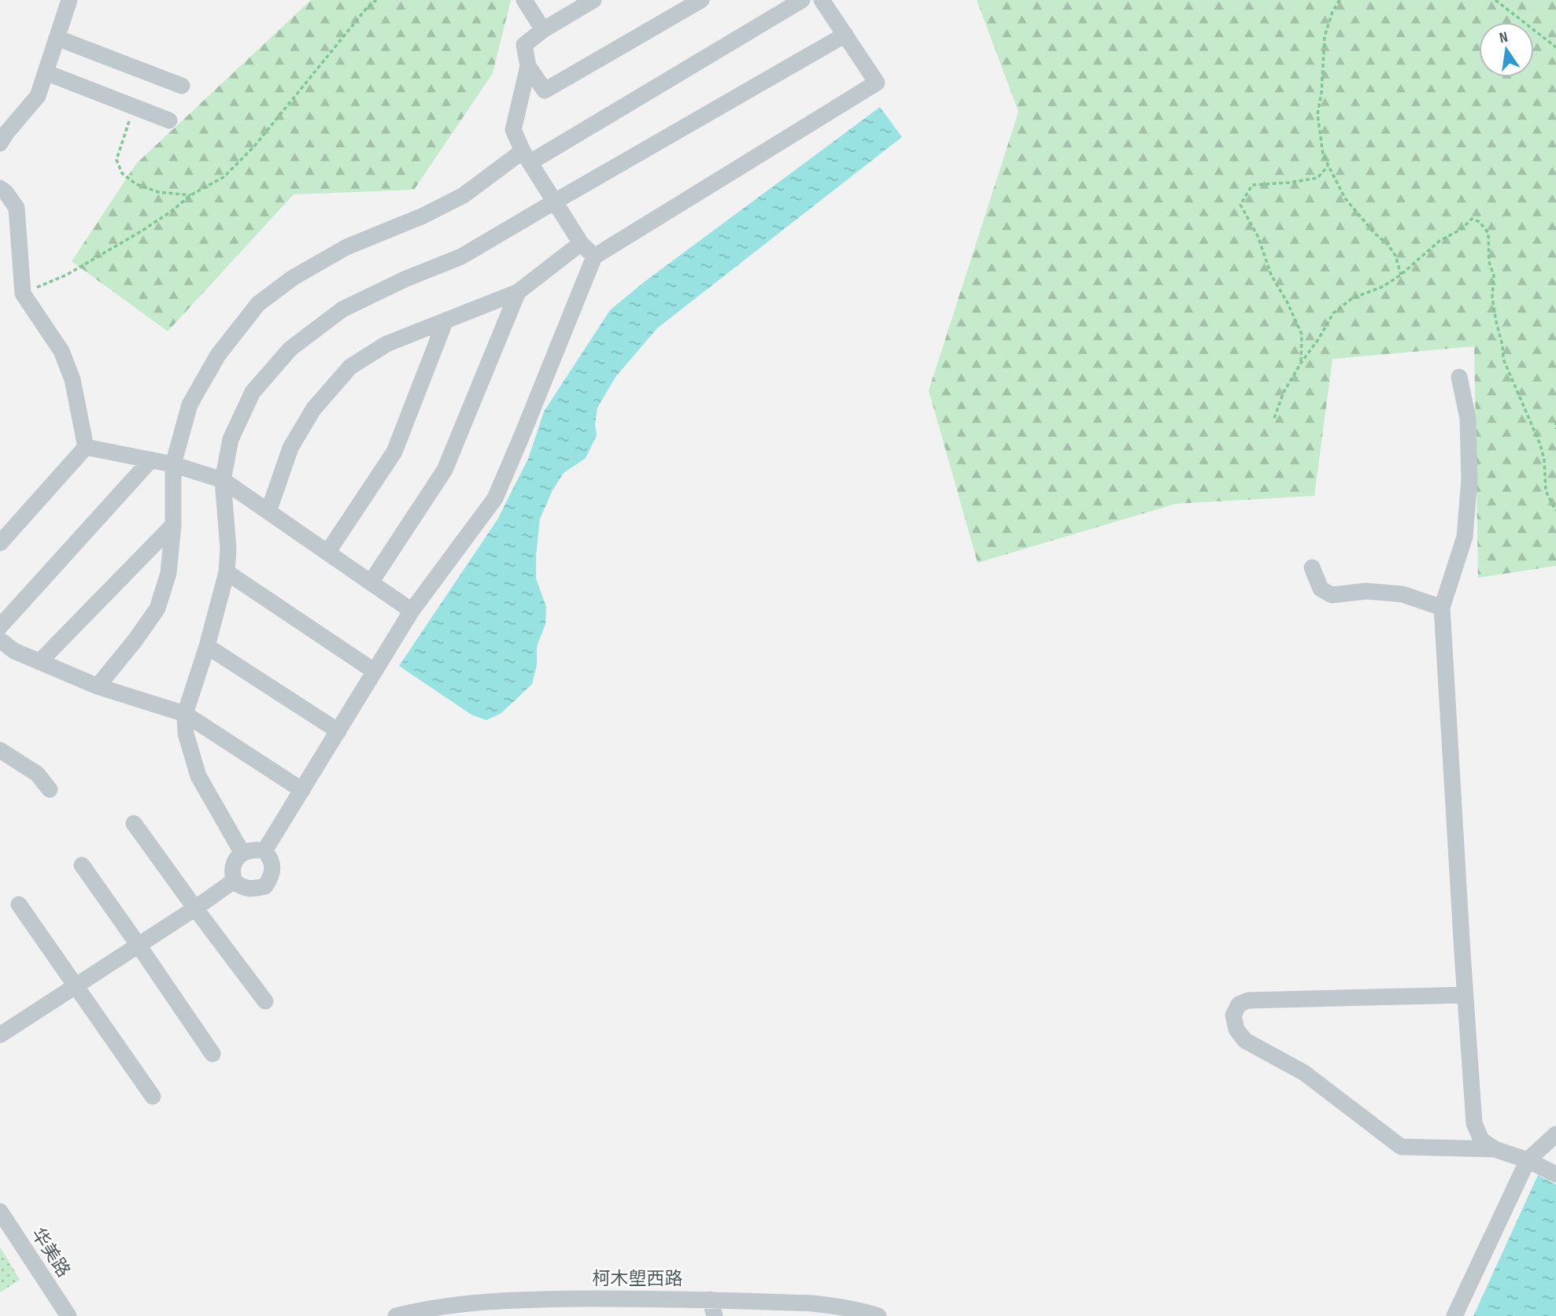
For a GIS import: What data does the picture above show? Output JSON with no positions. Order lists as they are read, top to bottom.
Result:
{
  "streets": {
    "street": ["华美路", "柯木塱西路"]
  },
  "north": "top"
}
